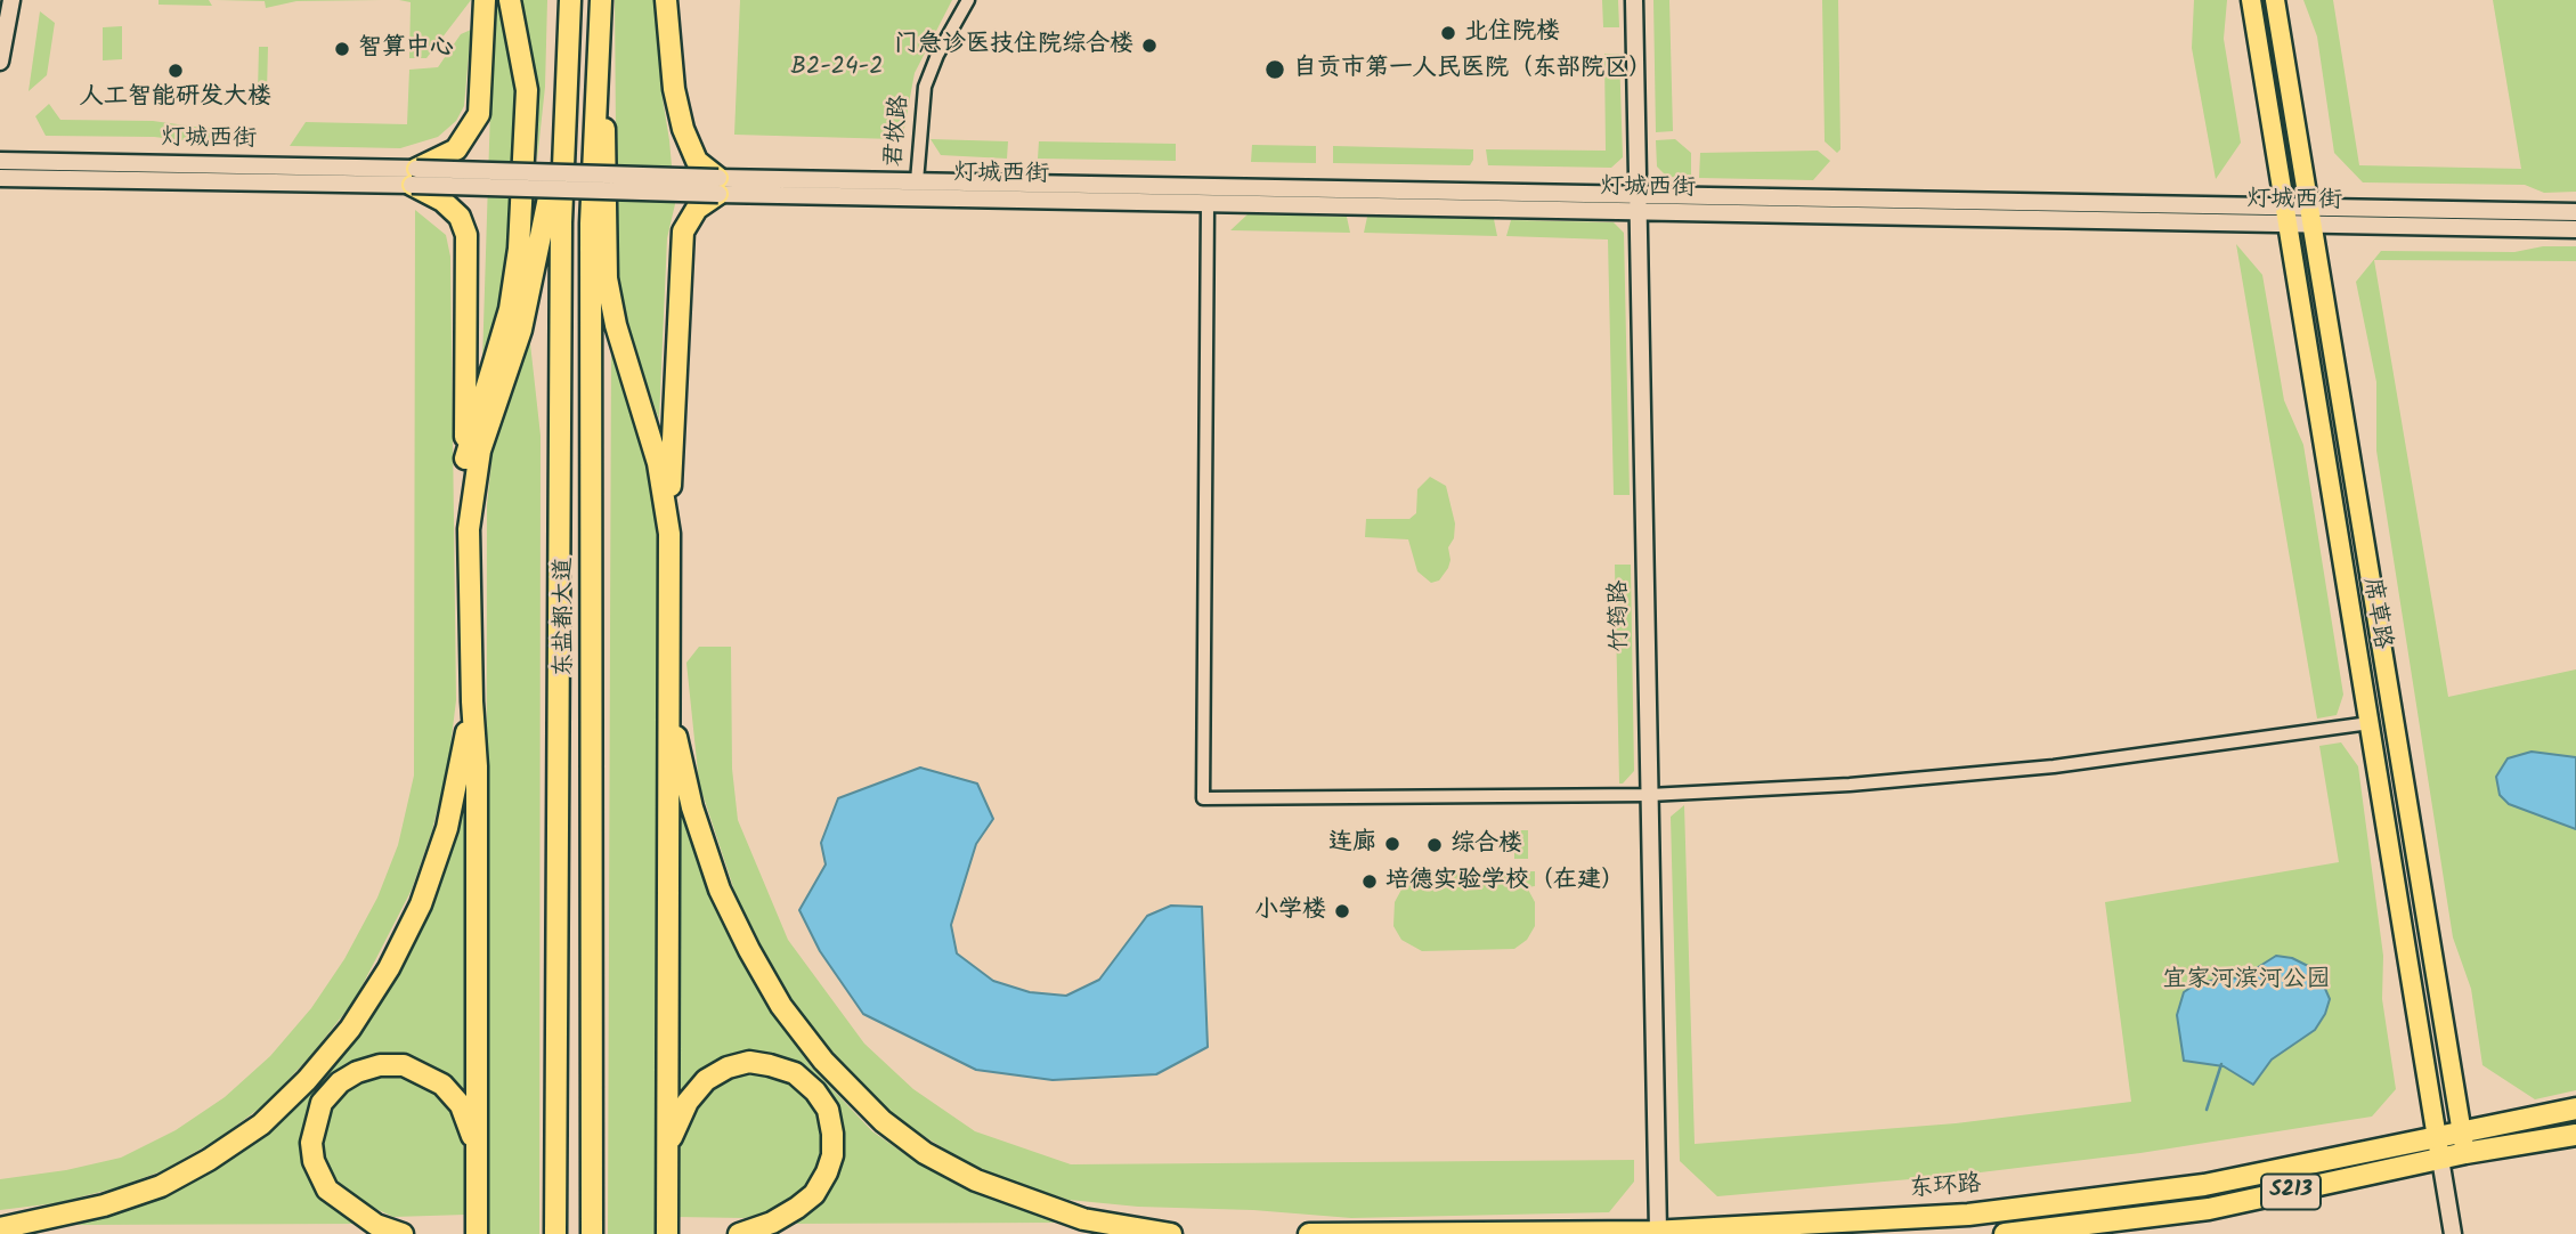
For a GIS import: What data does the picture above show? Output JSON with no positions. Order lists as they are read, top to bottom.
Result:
{
  "streets": {
    "highway": ["东盐都大道", "东环路", "S213"],
    "main road": ["席草路"],
    "street": ["君牧路", "灯城西街", "竹筠路"]
  },
  "crossings": [
    ["君牧路", "灯城西街"],
    ["灯城西街", "席草路"],
    ["灯城西街", "竹筠路"],
    ["席草路", "东环路"],
    ["席草路", "S213"],
    ["竹筠路", "东环路"]
  ],
  "parks": ["B2-24-2", "宜家河滨河公园"],
  "places": [
    "北住院楼",
    "门急诊医技住院综合楼",
    "智算中心",
    "自贡市第一人民医院（东部院区）",
    "人工智能研发大楼",
    "连廊",
    "综合楼",
    "培德实验学校（在建）",
    "小学楼"
  ]
}
